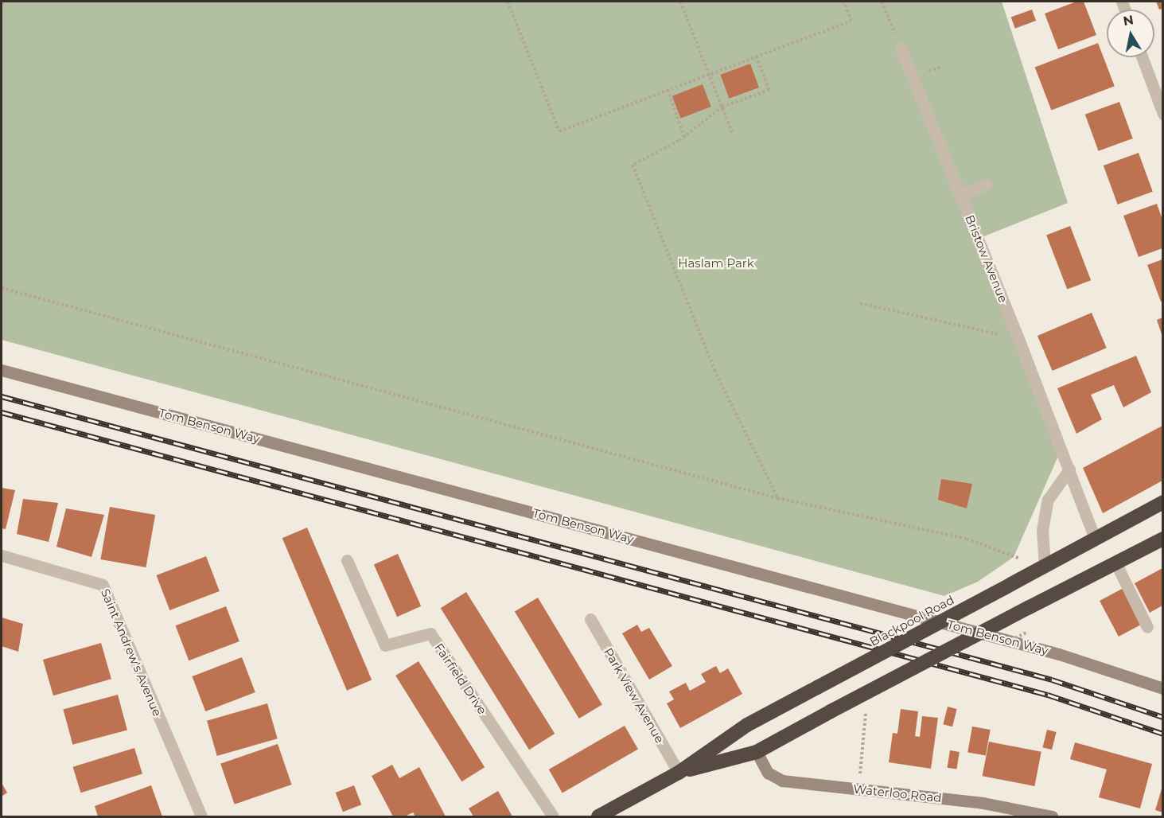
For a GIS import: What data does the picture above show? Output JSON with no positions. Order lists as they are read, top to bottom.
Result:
{
  "streets": {
    "highway": ["Blackpool Road"],
    "main road": ["Tom Benson Way", "Waterloo Road"],
    "street": [
      "Bristow Avenue",
      "Saint Andrew's Avenue",
      "Fairfield Drive",
      "Park View Avenue"
    ]
  },
  "crossings": [
    ["Bristow Avenue", "Blackpool Road"],
    ["Blackpool Road", "Park View Avenue"],
    ["Blackpool Road", "Waterloo Road"]
  ],
  "parks": ["Haslam Park"],
  "north": "top"
}
